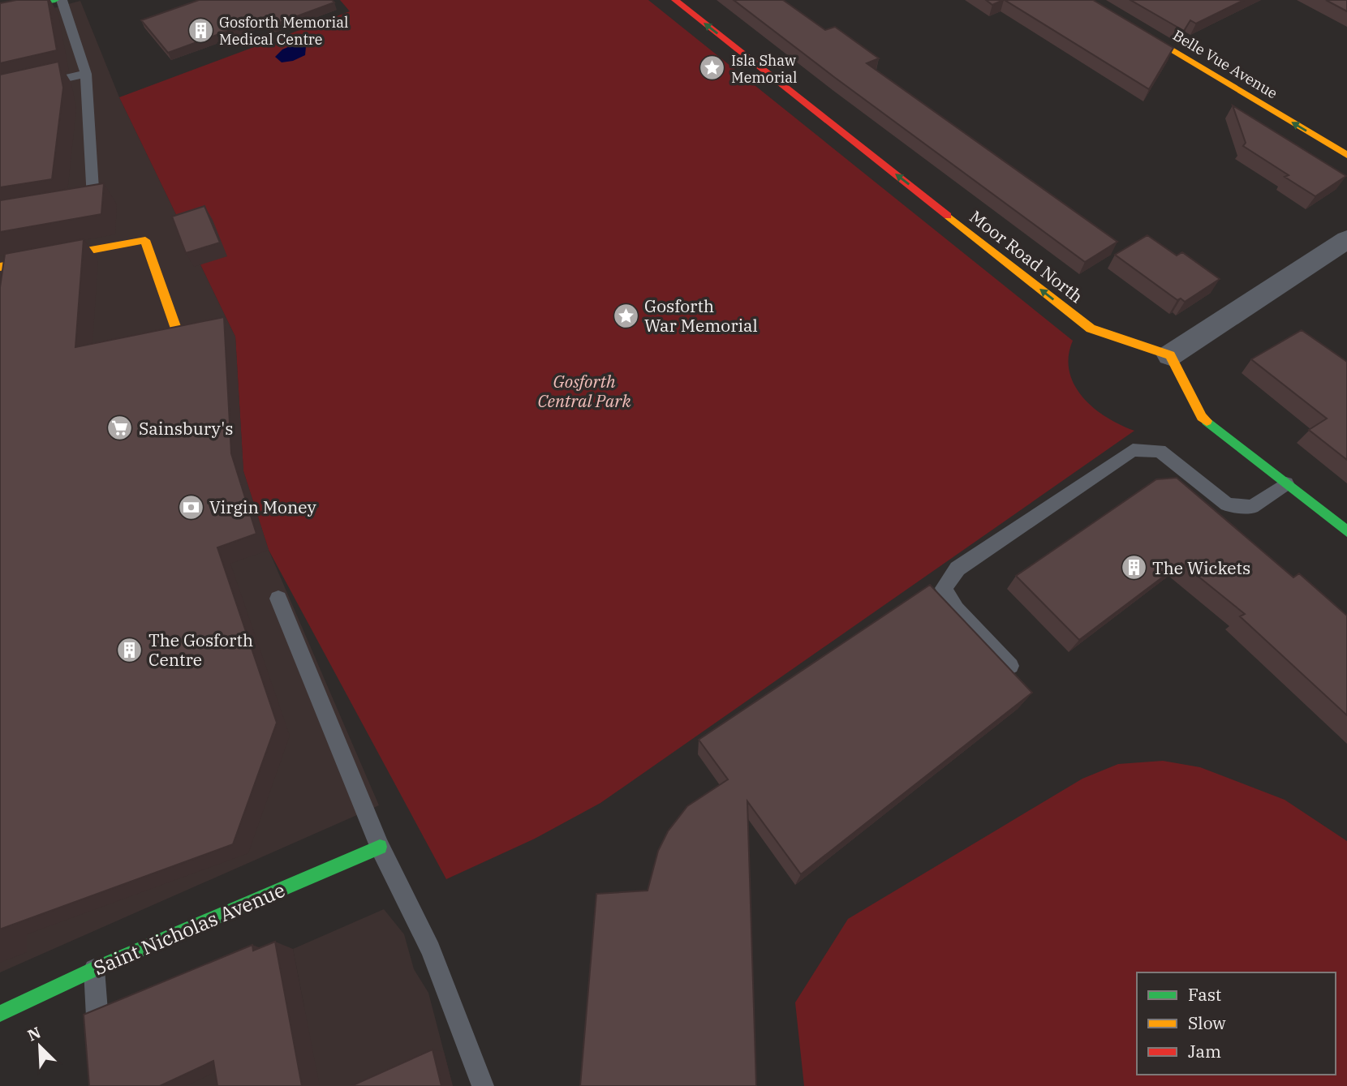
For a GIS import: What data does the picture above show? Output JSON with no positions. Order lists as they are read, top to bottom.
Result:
{
  "streets": {
    "street": ["Belle Vue Avenue", "Moor Road North", "Saint Nicholas Avenue"]
  },
  "one_way": ["Belle Vue Avenue", "Moor Road North"],
  "parks": ["Gosforth Central Park"],
  "places": {
    "building": ["Gosforth Memorial Medical Centre", "The Wickets", "The Gosforth Centre"],
    "place": ["Isla Shaw Memorial", "Gosforth War Memorial"],
    "supermarket": ["Sainsbury's"],
    "bank": ["Virgin Money"]
  },
  "legend": ["Fast", "Slow", "Jam"],
  "north": "top left"
}
